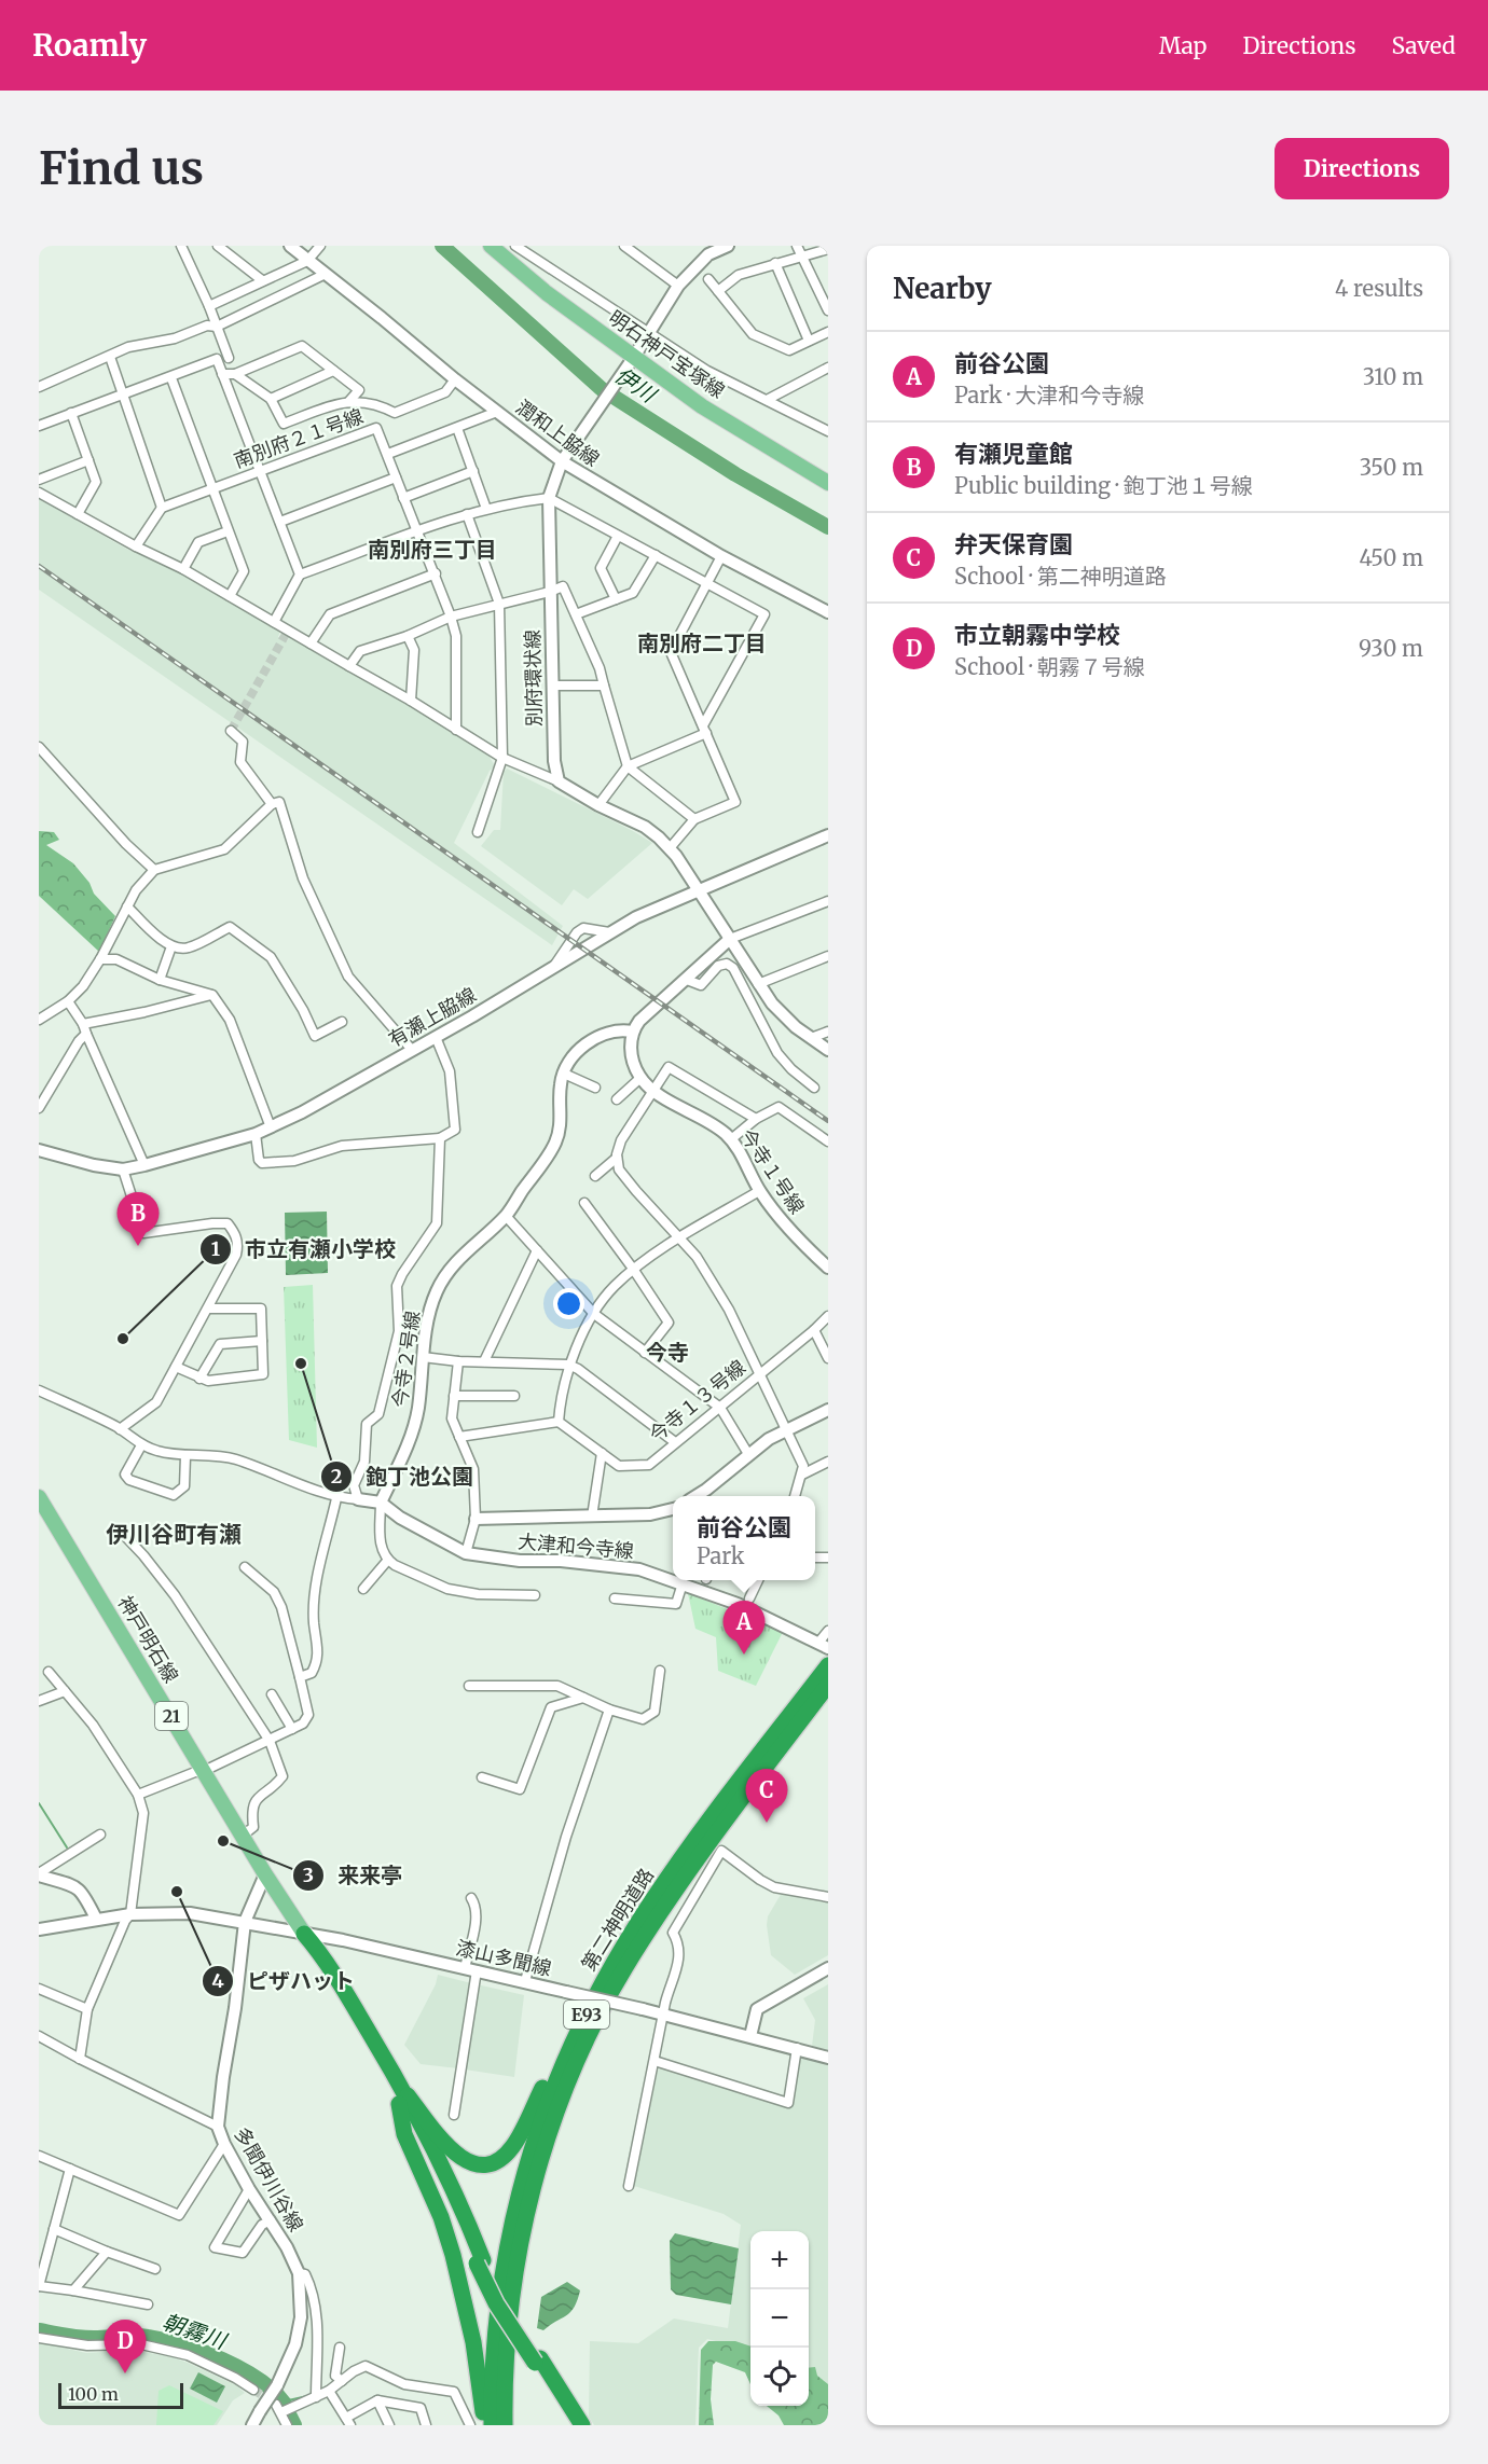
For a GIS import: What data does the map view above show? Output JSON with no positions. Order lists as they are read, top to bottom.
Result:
{
  "streets": {
    "highway": ["第二神明道路", "E93"],
    "main road": ["明石神戸宝塚線", "神戸明石線", "21"],
    "street": [
      "潤和上脇線",
      "南別府２１号線",
      "別府環状線",
      "有瀬上脇線",
      "今寺１号線",
      "今寺２号線",
      "今寺１３号線",
      "大津和今寺線",
      "漆山多聞線",
      "多聞伊川谷線"
    ]
  },
  "crossings": [
    ["明石神戸宝塚線", "別府環状線"],
    ["潤和上脇線", "別府環状線"],
    ["今寺１号線", "今寺２号線"],
    ["今寺２号線", "大津和今寺線"],
    ["神戸明石線", "漆山多聞線"],
    ["神戸明石線", "多聞伊川谷線"],
    ["漆山多聞線", "多聞伊川谷線"]
  ],
  "districts": [
    "南別府三丁目",
    "南別府二丁目",
    "今寺",
    "伊川谷町有瀬"
  ],
  "water": ["伊川", "朝霧川"],
  "places": [
    "市立有瀬小学校",
    "鉋丁池公園",
    "来来亭",
    "ピザハット"
  ],
  "scale_bar": "100 m",
  "page": {
    "header": "Roamly",
    "nav": ["Map", "Directions", "Saved"],
    "buttons": "Directions",
    "title": "Find us",
    "heading": ["Nearby", "4 results"],
    "list": [
      {
        "mark": "A",
        "name": "前谷公園",
        "note": "Park · 大津和今寺線",
        "value": "310 m"
      },
      {
        "mark": "B",
        "name": "有瀬児童館",
        "note": "Public building · 鉋丁池１号線",
        "value": "350 m"
      },
      {
        "mark": "C",
        "name": "弁天保育園",
        "note": "School · 第二神明道路",
        "value": "450 m"
      },
      {
        "mark": "D",
        "name": "市立朝霧中学校",
        "note": "School · 朝霧７号線",
        "value": "930 m"
      }
    ],
    "pins": [
      "B",
      "A",
      "C",
      "D"
    ],
    "popup": ["前谷公園", "Park"],
    "map_buttons": ["+", "−"],
    "scale": "100 m"
  }
}
